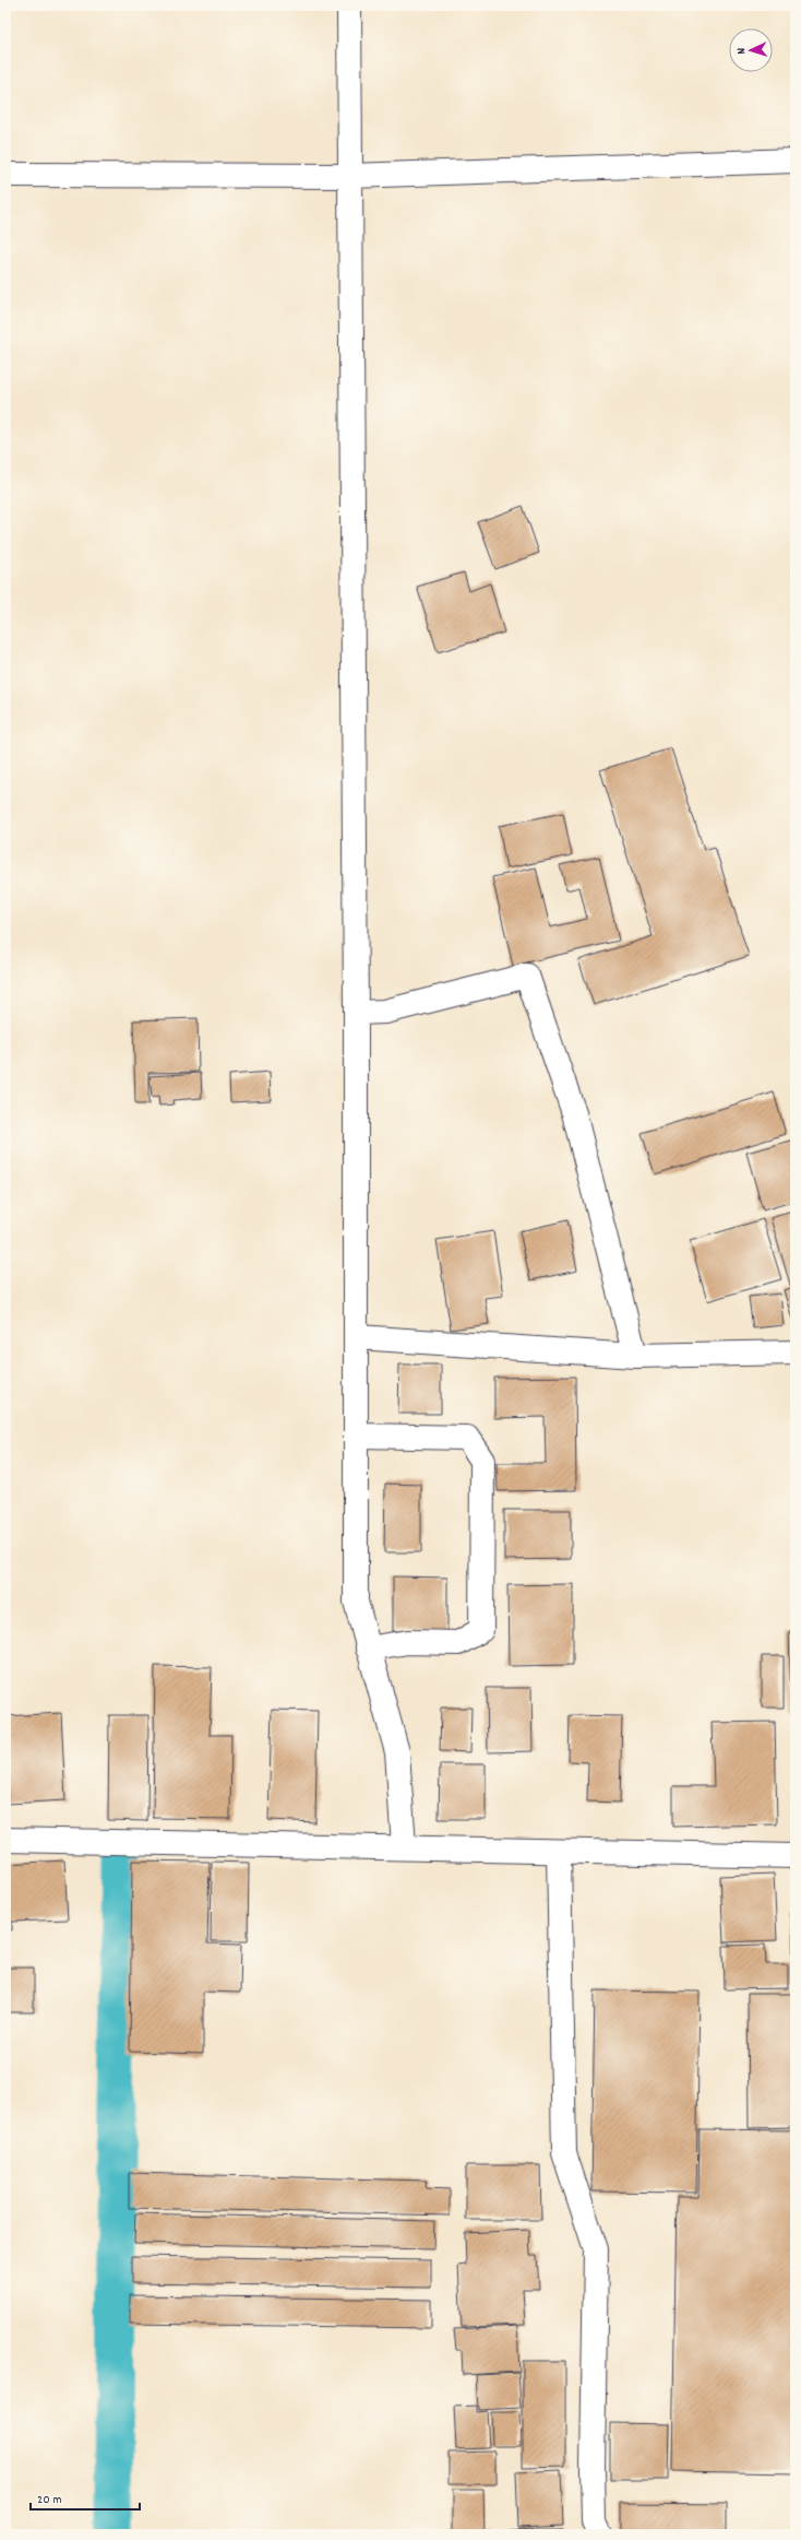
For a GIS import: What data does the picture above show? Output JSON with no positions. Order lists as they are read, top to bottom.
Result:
{
  "scale_bar": "20 m",
  "north": "left"
}
